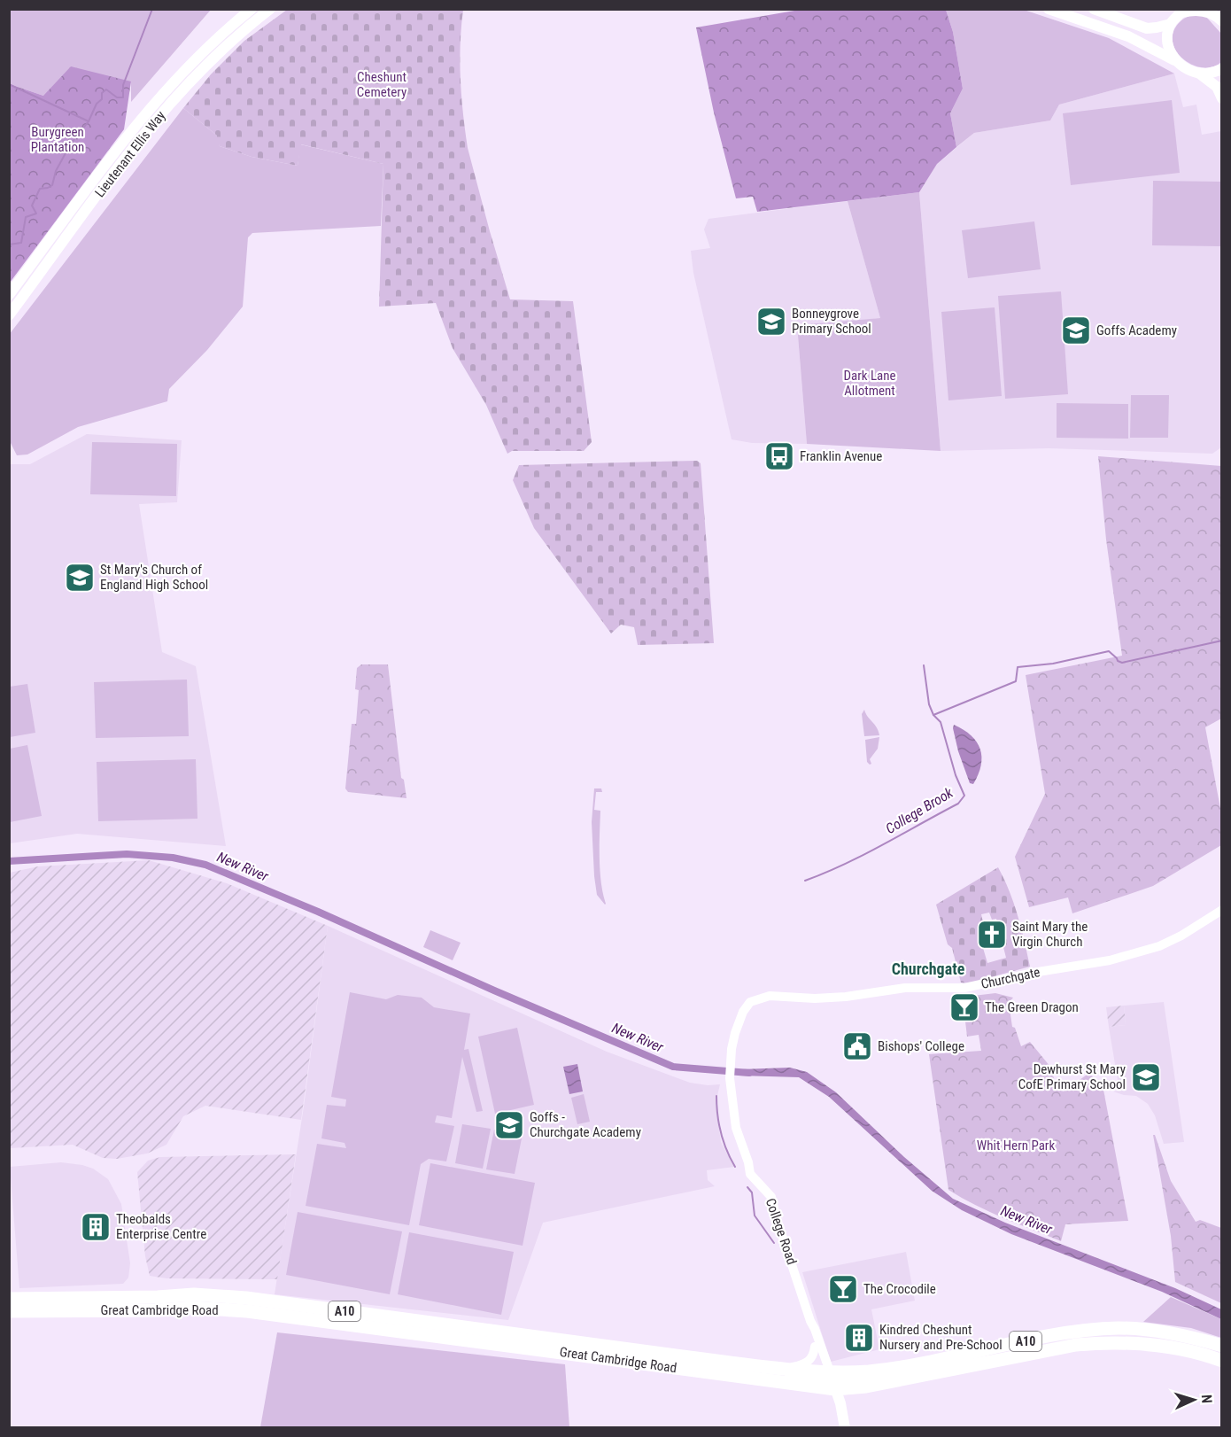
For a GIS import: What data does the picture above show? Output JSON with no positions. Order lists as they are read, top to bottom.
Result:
{
  "streets": {
    "highway": ["Great Cambridge Road", "A10"],
    "main road": ["Lieutenant Ellis Way", "College Road"],
    "street": ["Churchgate"]
  },
  "crossings": [
    ["Churchgate", "College Road"],
    ["College Road", "Great Cambridge Road"]
  ],
  "districts": ["Churchgate"],
  "water": ["College Brook", "New River"],
  "parks": [
    "Cheshunt Cemetery",
    "Burygreen Plantation",
    "Dark Lane Allotment",
    "Whit Hern Park"
  ],
  "places": {
    "school or university": [
      "Bonneygrove Primary School",
      "Goffs Academy",
      "St Mary's Church of England High School",
      "Dewhurst St Mary CofE Primary School",
      "Goffs - Churchgate Academy"
    ],
    "bus stop": ["Franklin Avenue"],
    "church": ["Saint Mary the Virgin Church"],
    "bar": ["The Green Dragon", "The Crocodile"],
    "public building": ["Bishops' College"],
    "building": ["Theobalds Enterprise Centre", "Kindred Cheshunt Nursery and Pre-School"]
  },
  "north": "right"
}
